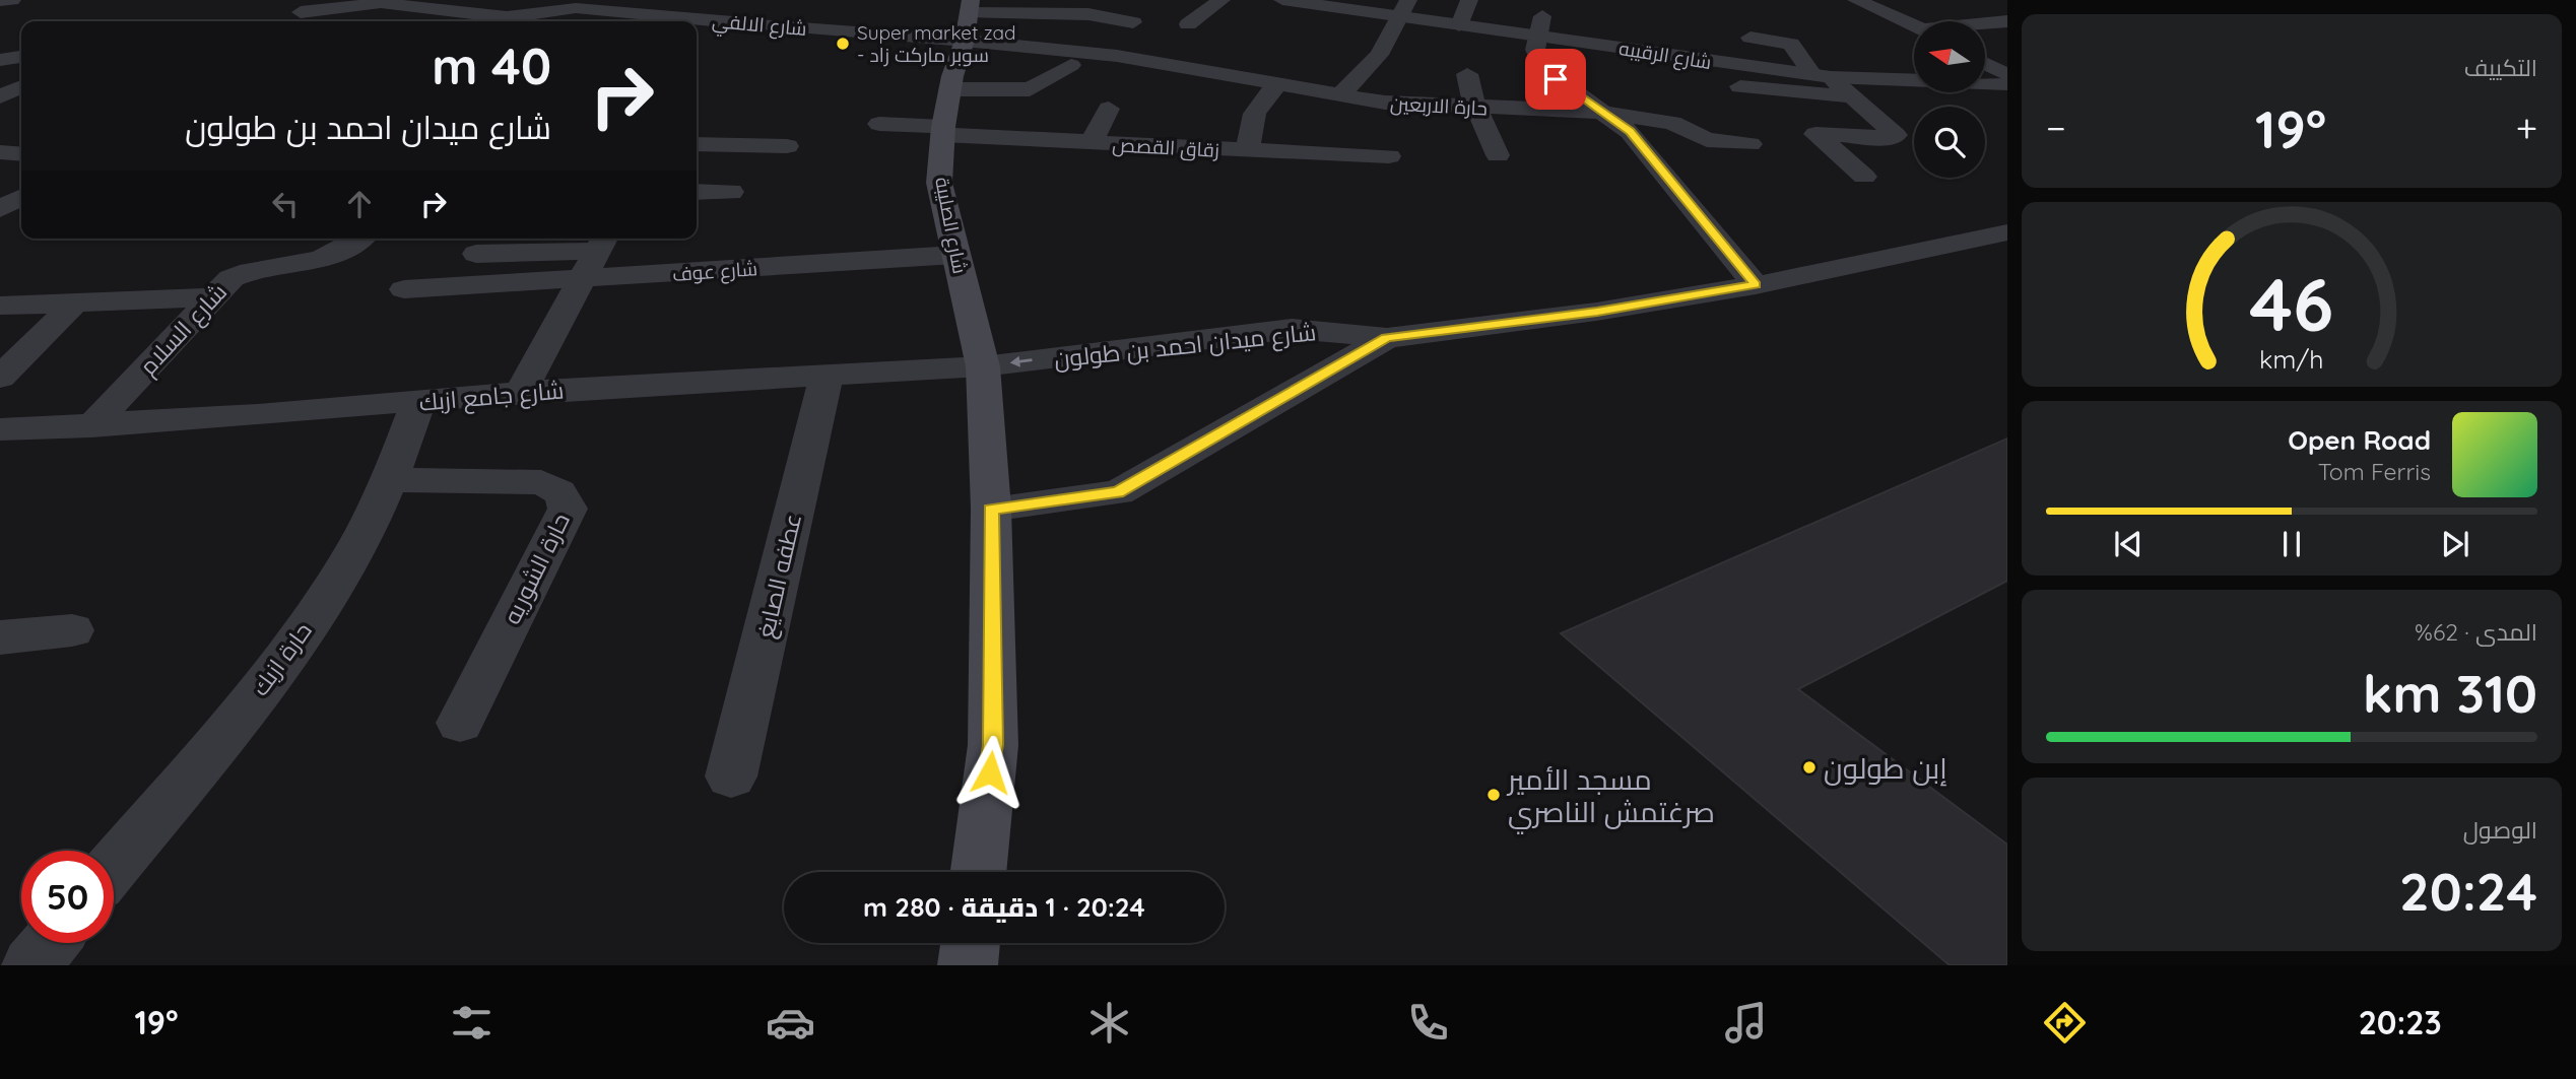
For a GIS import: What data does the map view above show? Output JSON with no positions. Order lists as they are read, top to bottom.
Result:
{
  "streets": {
    "main road": ["شارع الصليبة"],
    "street": [
      "شارع الالفي",
      "شارع الرقيبه",
      "حارة الاربعين",
      "زقاق القصص",
      "شارع عوف",
      "شارع السلام",
      "شارع ميدان احمد بن طولون",
      "شارع جامع ازبك",
      "حارة الشوريه",
      "عطفه الصايغ",
      "حارة ازبك"
    ]
  },
  "crossings": [
    ["شارع الالفي", "حارة الاربعين"],
    ["شارع الالفي", "شارع الصليبة"],
    ["حارة الاربعين", "شارع الصليبة"],
    ["زقاق القصص", "شارع الصليبة"],
    ["شارع الصليبة", "شارع عوف"],
    ["شارع الصليبة", "شارع ميدان احمد بن طولون"],
    ["شارع الصليبة", "شارع جامع ازبك"],
    ["شارع السلام", "شارع جامع ازبك"],
    ["شارع ميدان احمد بن طولون", "شارع جامع ازبك"],
    ["شارع جامع ازبك", "عطفه الصايغ"],
    ["شارع جامع ازبك", "حارة ازبك"],
    ["حارة الشوريه", "حارة ازبك"]
  ],
  "places": ["Super market zad - سوبر ماركت زاد", "إبن طولون", "مسجد الأمير صرغتمش الناصري"],
  "north": "left",
  "page": {
    "tile": [
      "التكييف",
      ["المدى · 62%", "310 km"],
      ["الوصول", "20:24"]
    ],
    "turn": ["40 m", "شارع ميدان احمد بن طولون"],
    "heat": ["−", "19°", "+"],
    "song": ["Open Road", "Tom Ferris"],
    "limit": "50",
    "trip": "20:24 · 1 دقيقة · 280 m",
    "tabs": ["20:23", "19°"],
    "gauge": ["46", "km/h"]
  }
}
